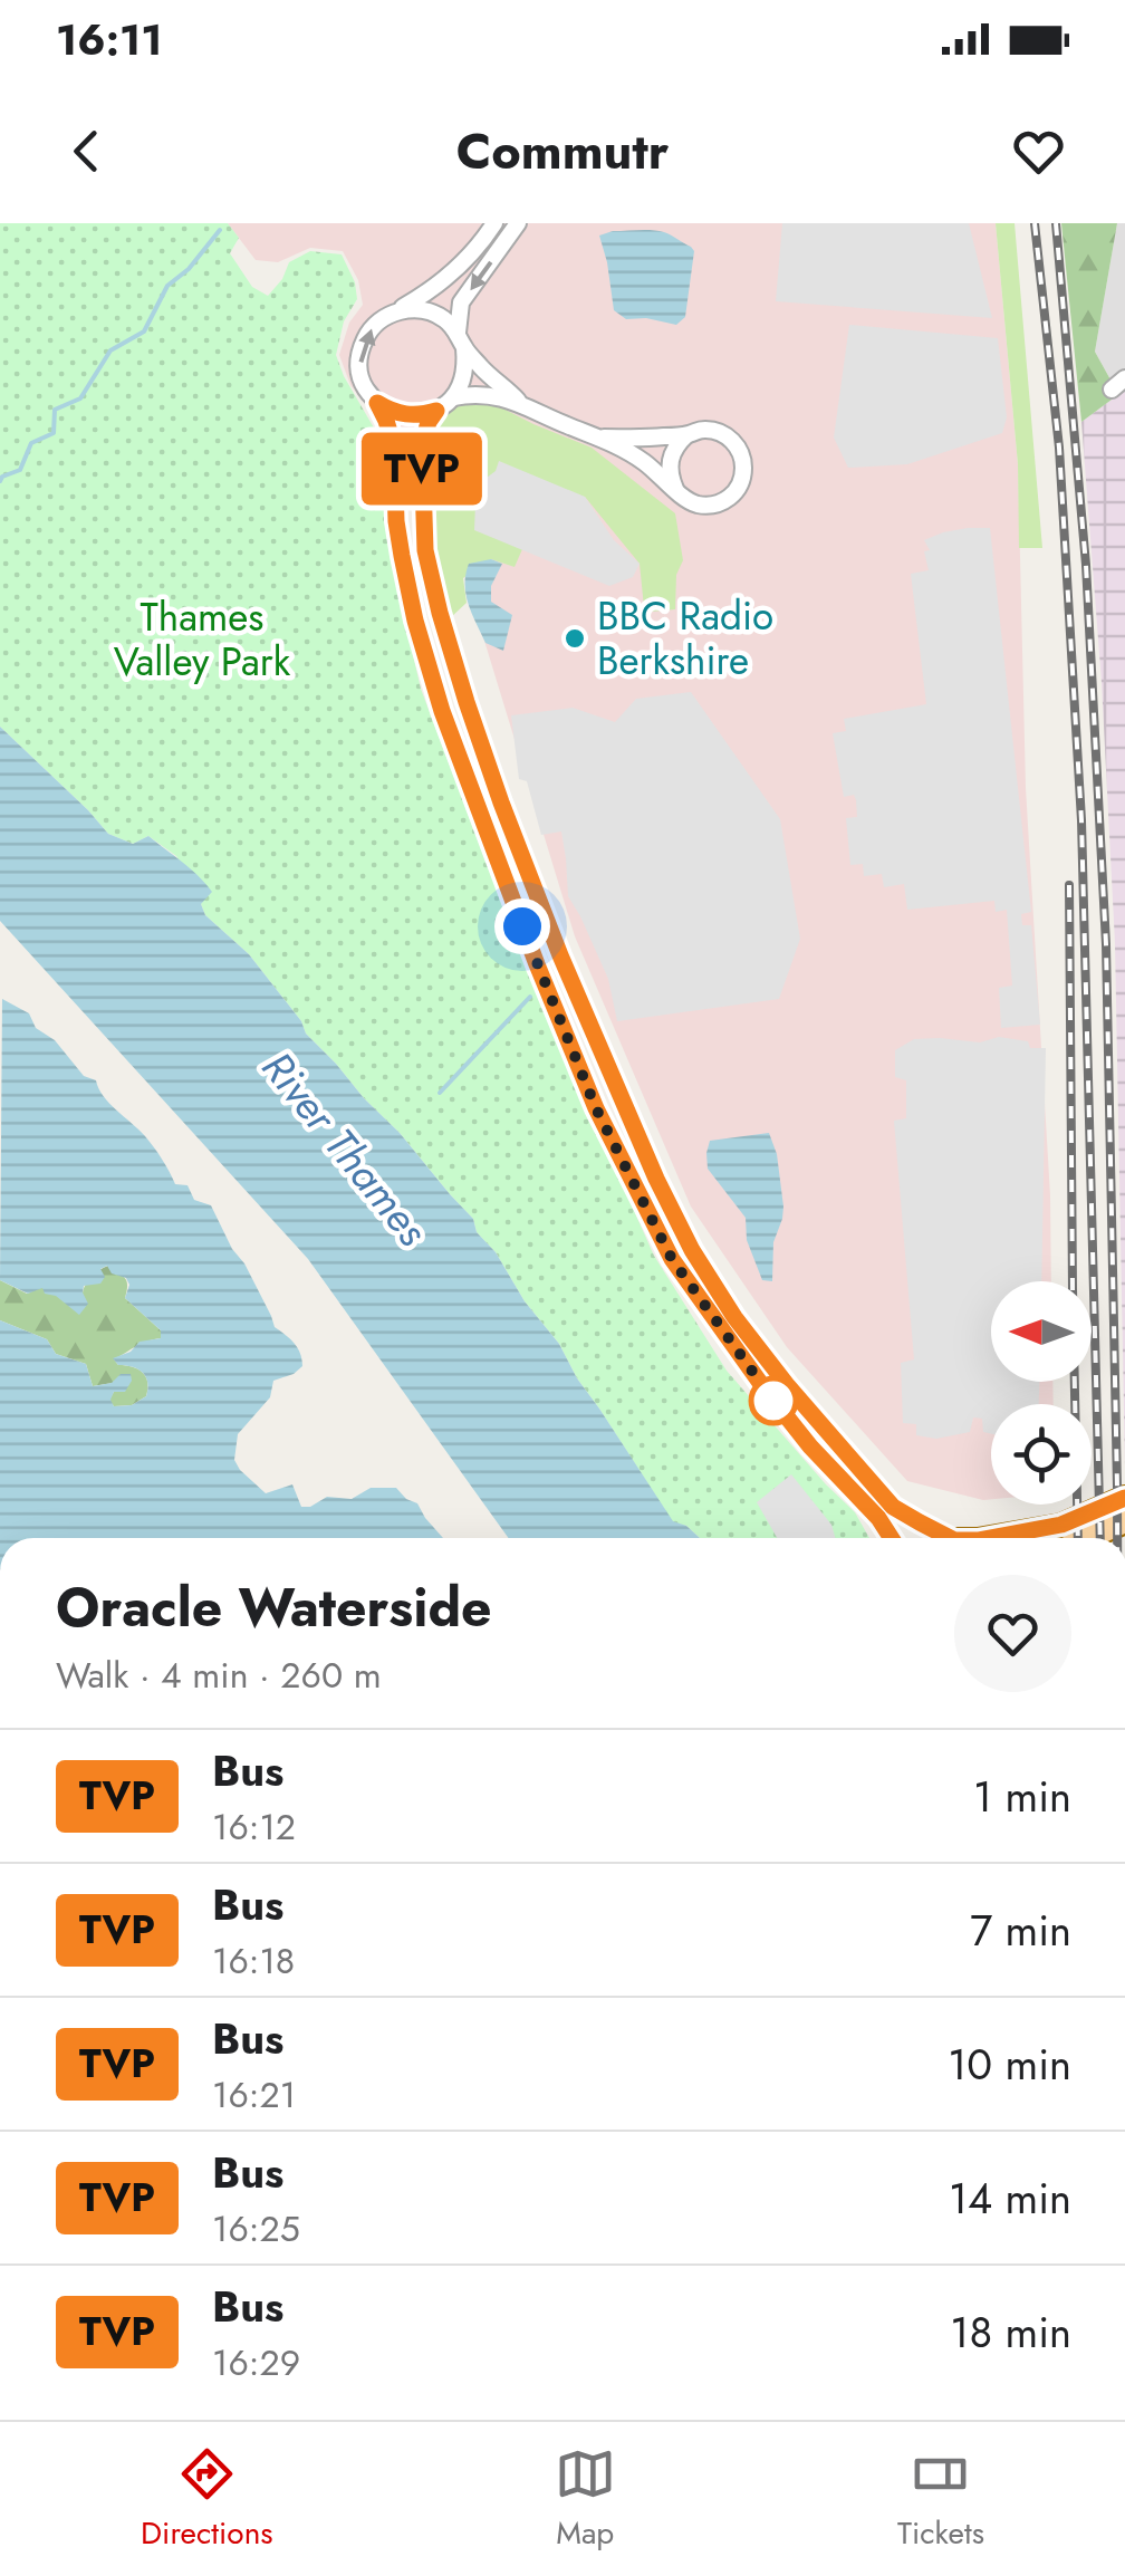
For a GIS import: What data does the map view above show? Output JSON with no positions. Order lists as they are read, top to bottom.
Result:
{
  "water": ["River Thames"],
  "parks": ["Thames Valley Park"],
  "places": ["BBC Radio Berkshire"],
  "lines": ["bus line TVP"],
  "north": "left",
  "page": {
    "status": "16:11",
    "header": "Commutr",
    "on_map": "TVP",
    "heading": ["Oracle Waterside", "Walk · 4 min · 260 m"],
    "list": [
      {
        "mark": "TVP",
        "name": "Bus",
        "note": "16:12",
        "value": "1 min"
      },
      {
        "mark": "TVP",
        "name": "Bus",
        "note": "16:18",
        "value": "7 min"
      },
      {
        "mark": "TVP",
        "name": "Bus",
        "note": "16:21",
        "value": "10 min"
      },
      {
        "mark": "TVP",
        "name": "Bus",
        "note": "16:25",
        "value": "14 min"
      },
      {
        "mark": "TVP",
        "name": "Bus",
        "note": "16:29",
        "value": "18 min"
      }
    ],
    "tabs": ["Directions", "Map", "Tickets"]
  }
}
